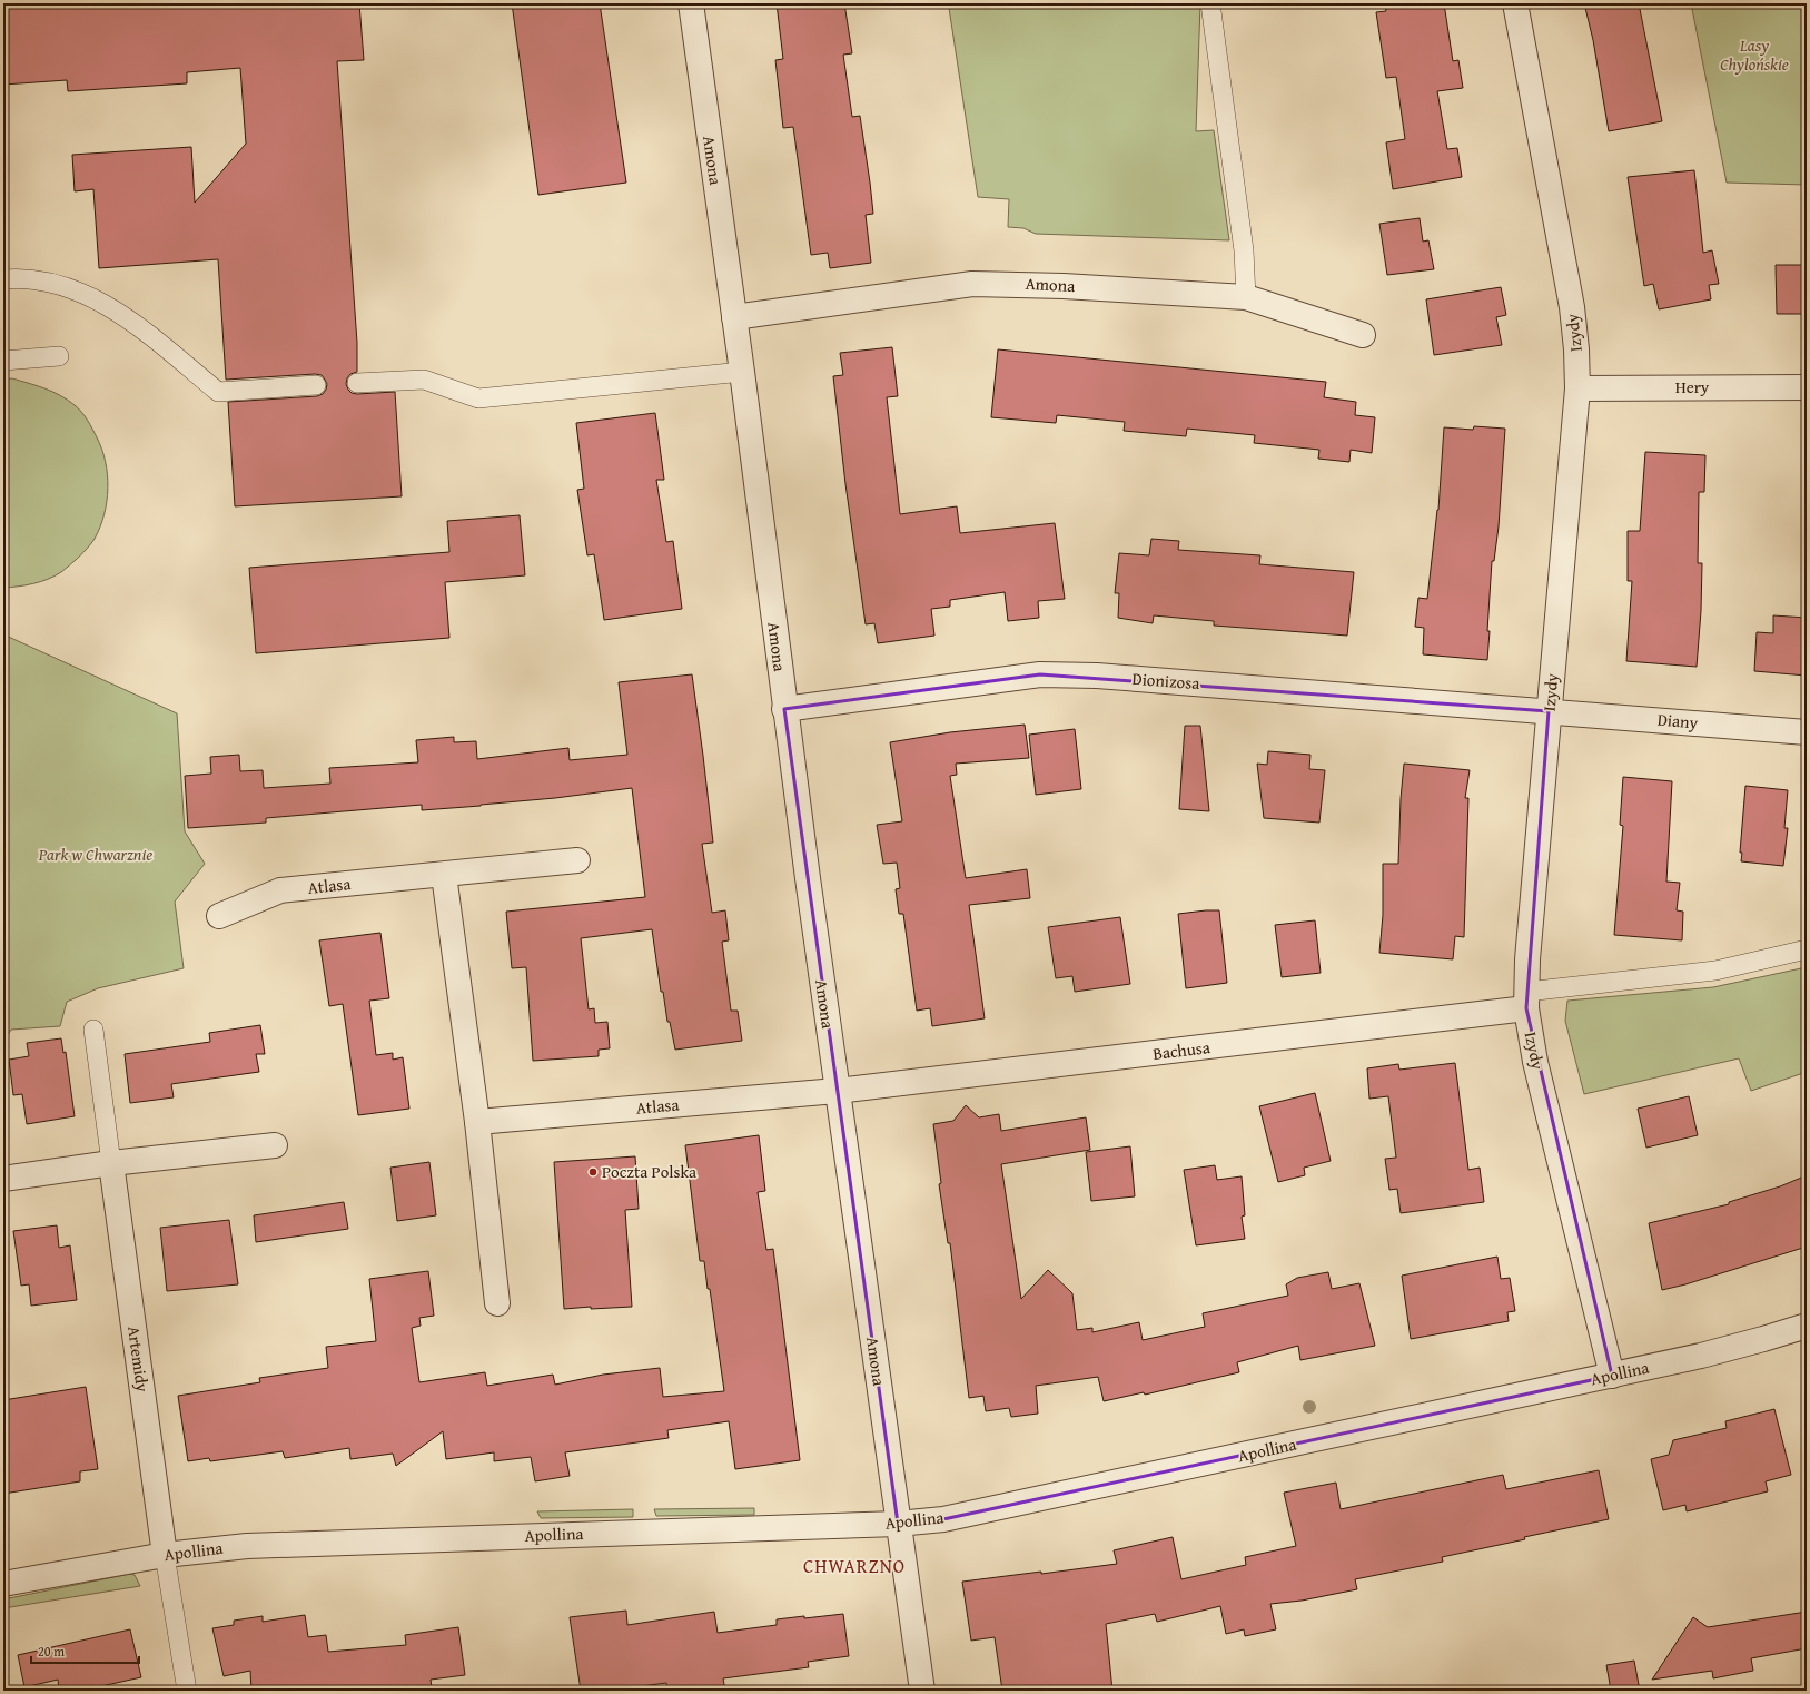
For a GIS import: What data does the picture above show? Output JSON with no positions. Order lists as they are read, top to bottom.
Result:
{
  "streets": {
    "street": [
      "Amona",
      "Izydy",
      "Hery",
      "Dionizosa",
      "Diany",
      "Atlasa",
      "Bachusa",
      "Artemidy",
      "Apollina"
    ]
  },
  "crossings": [
    ["Amona", "Dionizosa"],
    ["Amona", "Atlasa"],
    ["Amona", "Bachusa"],
    ["Amona", "Apollina"],
    ["Izydy", "Hery"],
    ["Izydy", "Dionizosa"],
    ["Izydy", "Diany"],
    ["Izydy", "Bachusa"],
    ["Izydy", "Apollina"],
    ["Dionizosa", "Diany"],
    ["Atlasa", "Bachusa"],
    ["Artemidy", "Apollina"]
  ],
  "districts": ["CHWARZNO"],
  "parks": ["Lasy Chylońskie", "Park w Chwarznie"],
  "places": ["Poczta Polska"],
  "scale_bar": "20 m"
}
